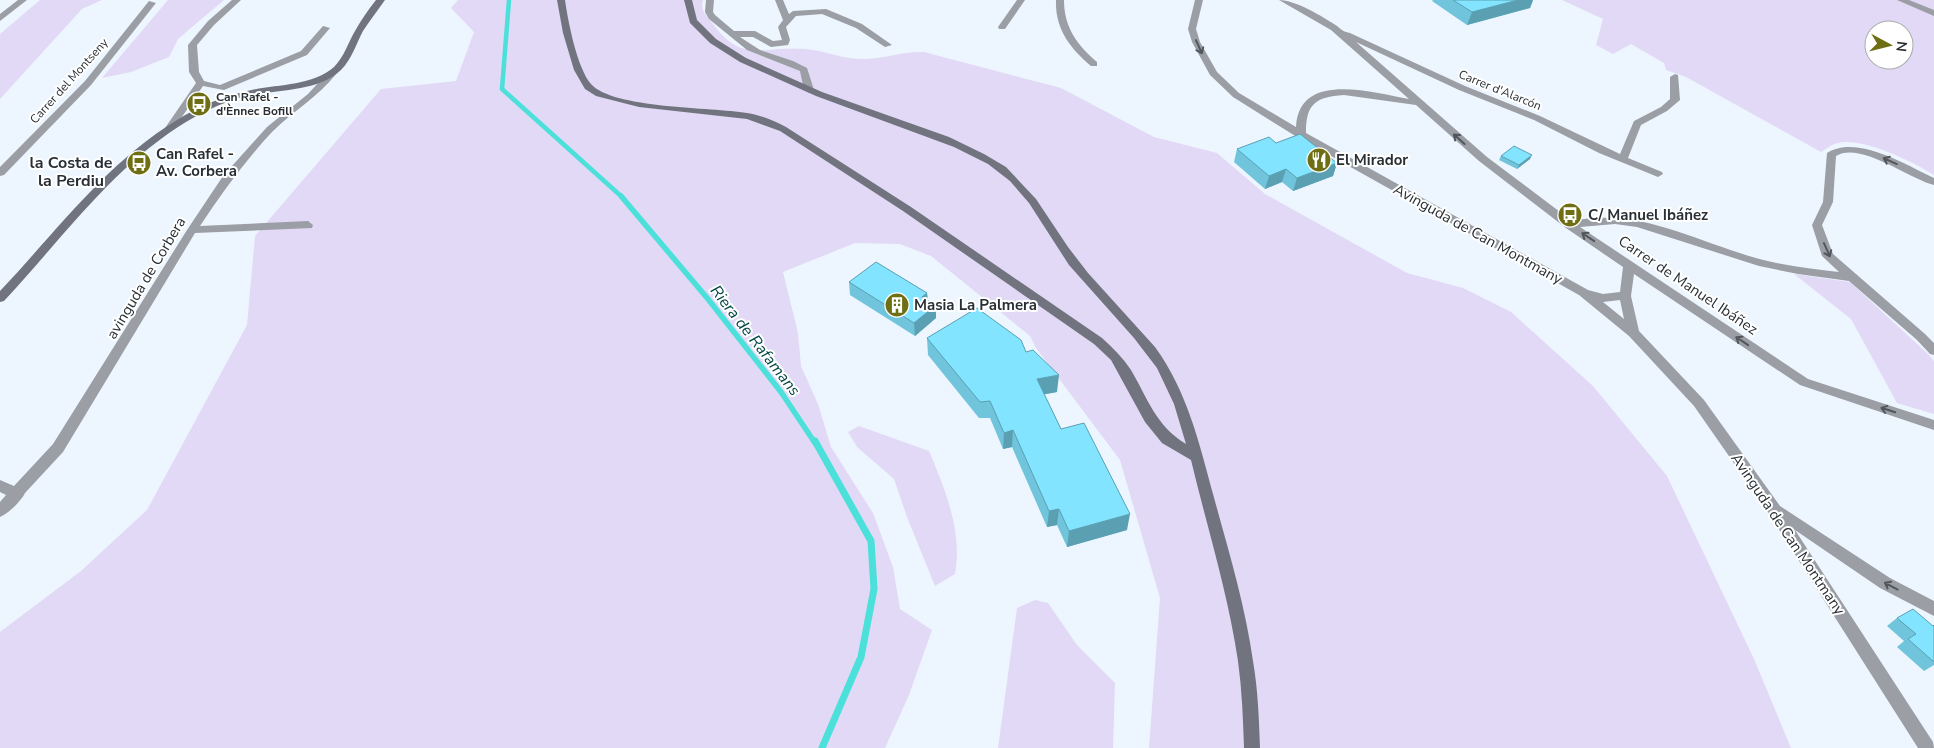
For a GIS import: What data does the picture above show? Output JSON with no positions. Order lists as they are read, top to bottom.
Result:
{
  "streets": {
    "street": [
      "Carrer del Montseny",
      "Carrer d'Alarcón",
      "Avinguda de Can Montmany",
      "avinguda de Corbera",
      "Carrer de Manuel Ibáñez"
    ]
  },
  "crossings": [
    ["Carrer d'Alarcón", "Carrer de Manuel Ibáñez"],
    ["Avinguda de Can Montmany", "Carrer de Manuel Ibáñez"]
  ],
  "districts": ["la Costa de la Perdiu"],
  "water": ["Riera de Rafamans"],
  "places": {
    "bus stop": ["Can Rafel - d'Ènnec Bofill", "Can Rafel - Av. Corbera", "C/ Manuel Ibáñez"],
    "restaurant": ["El Mirador"],
    "building": ["Masia La Palmera"]
  },
  "north": "right"
}
